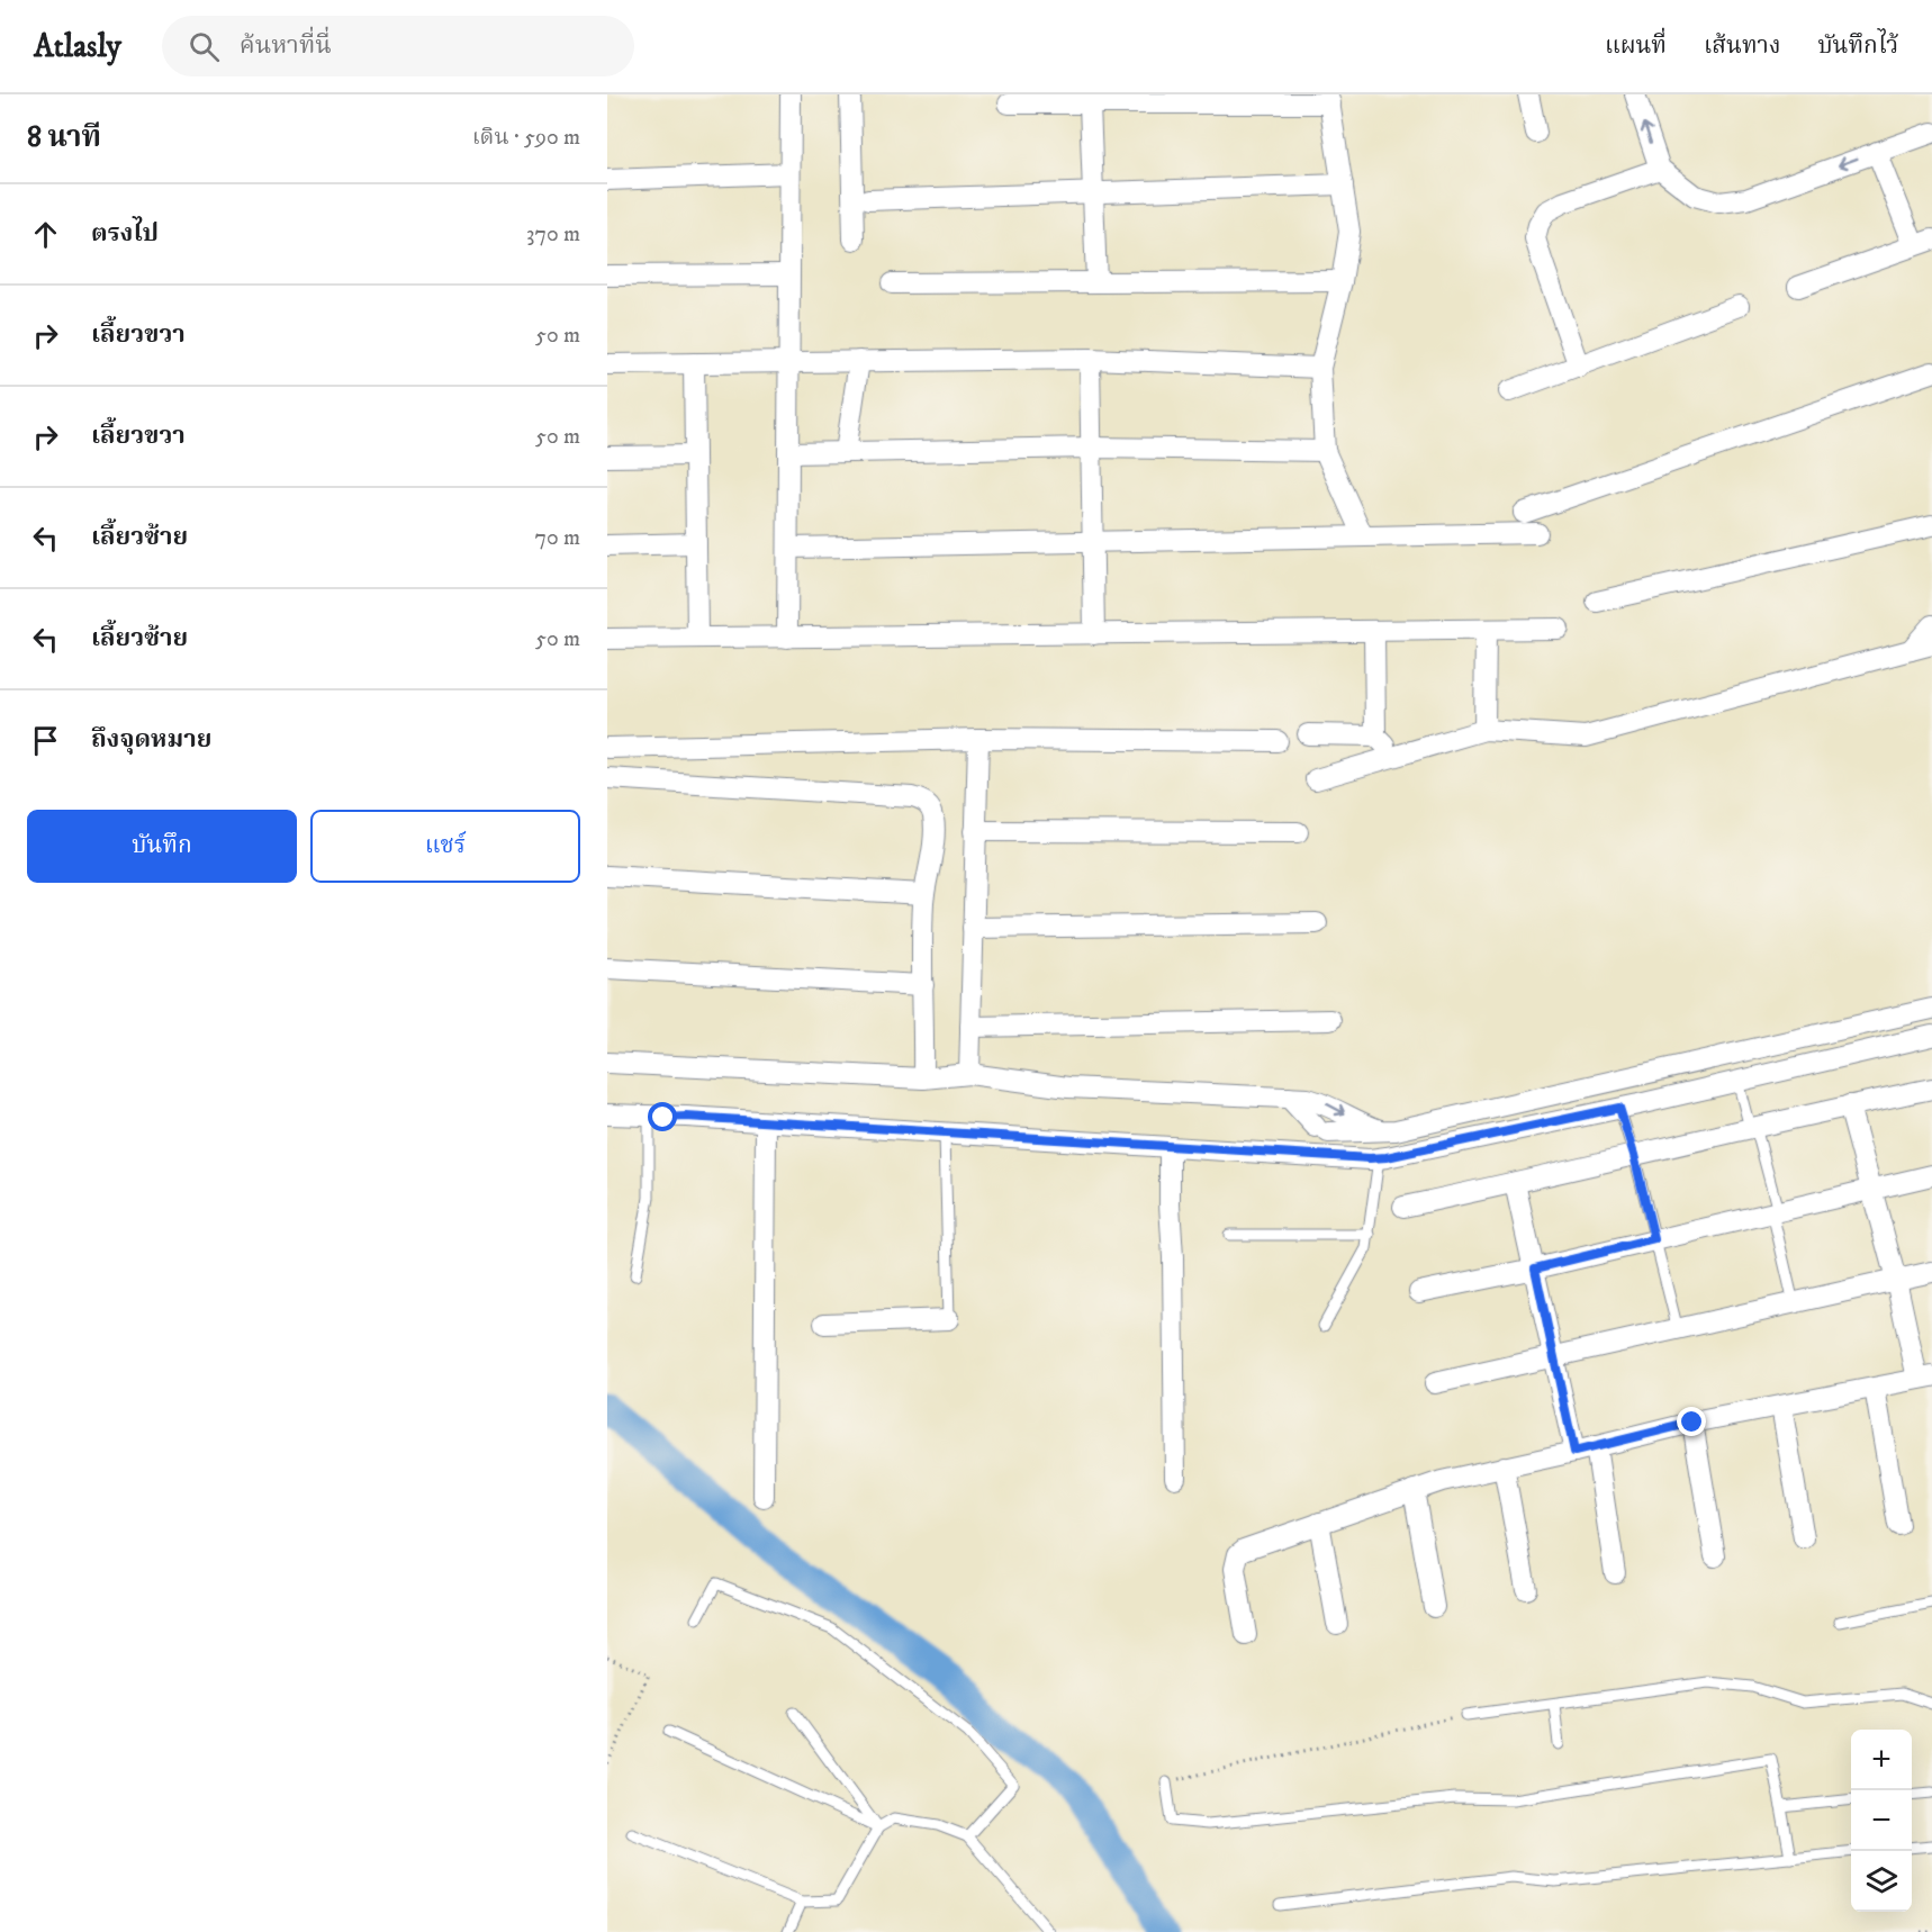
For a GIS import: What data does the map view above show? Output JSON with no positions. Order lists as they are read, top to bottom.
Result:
{
  "page": {
    "header": "Atlasly",
    "search": "ค้นหาที่นี่",
    "nav": ["แผนที่", "เส้นทาง", "บันทึกไว้"],
    "heading": ["8 นาที", "เดิน · 590 m"],
    "list": [
      ["ตรงไป", "370 m"],
      ["เลี้ยวขวา", "50 m"],
      ["เลี้ยวขวา", "50 m"],
      ["เลี้ยวซ้าย", "70 m"],
      ["เลี้ยวซ้าย", "50 m"],
      "ถึงจุดหมาย"
    ],
    "buttons": ["บันทึก", "แชร์"],
    "map_buttons": ["+", "−"]
  }
}
